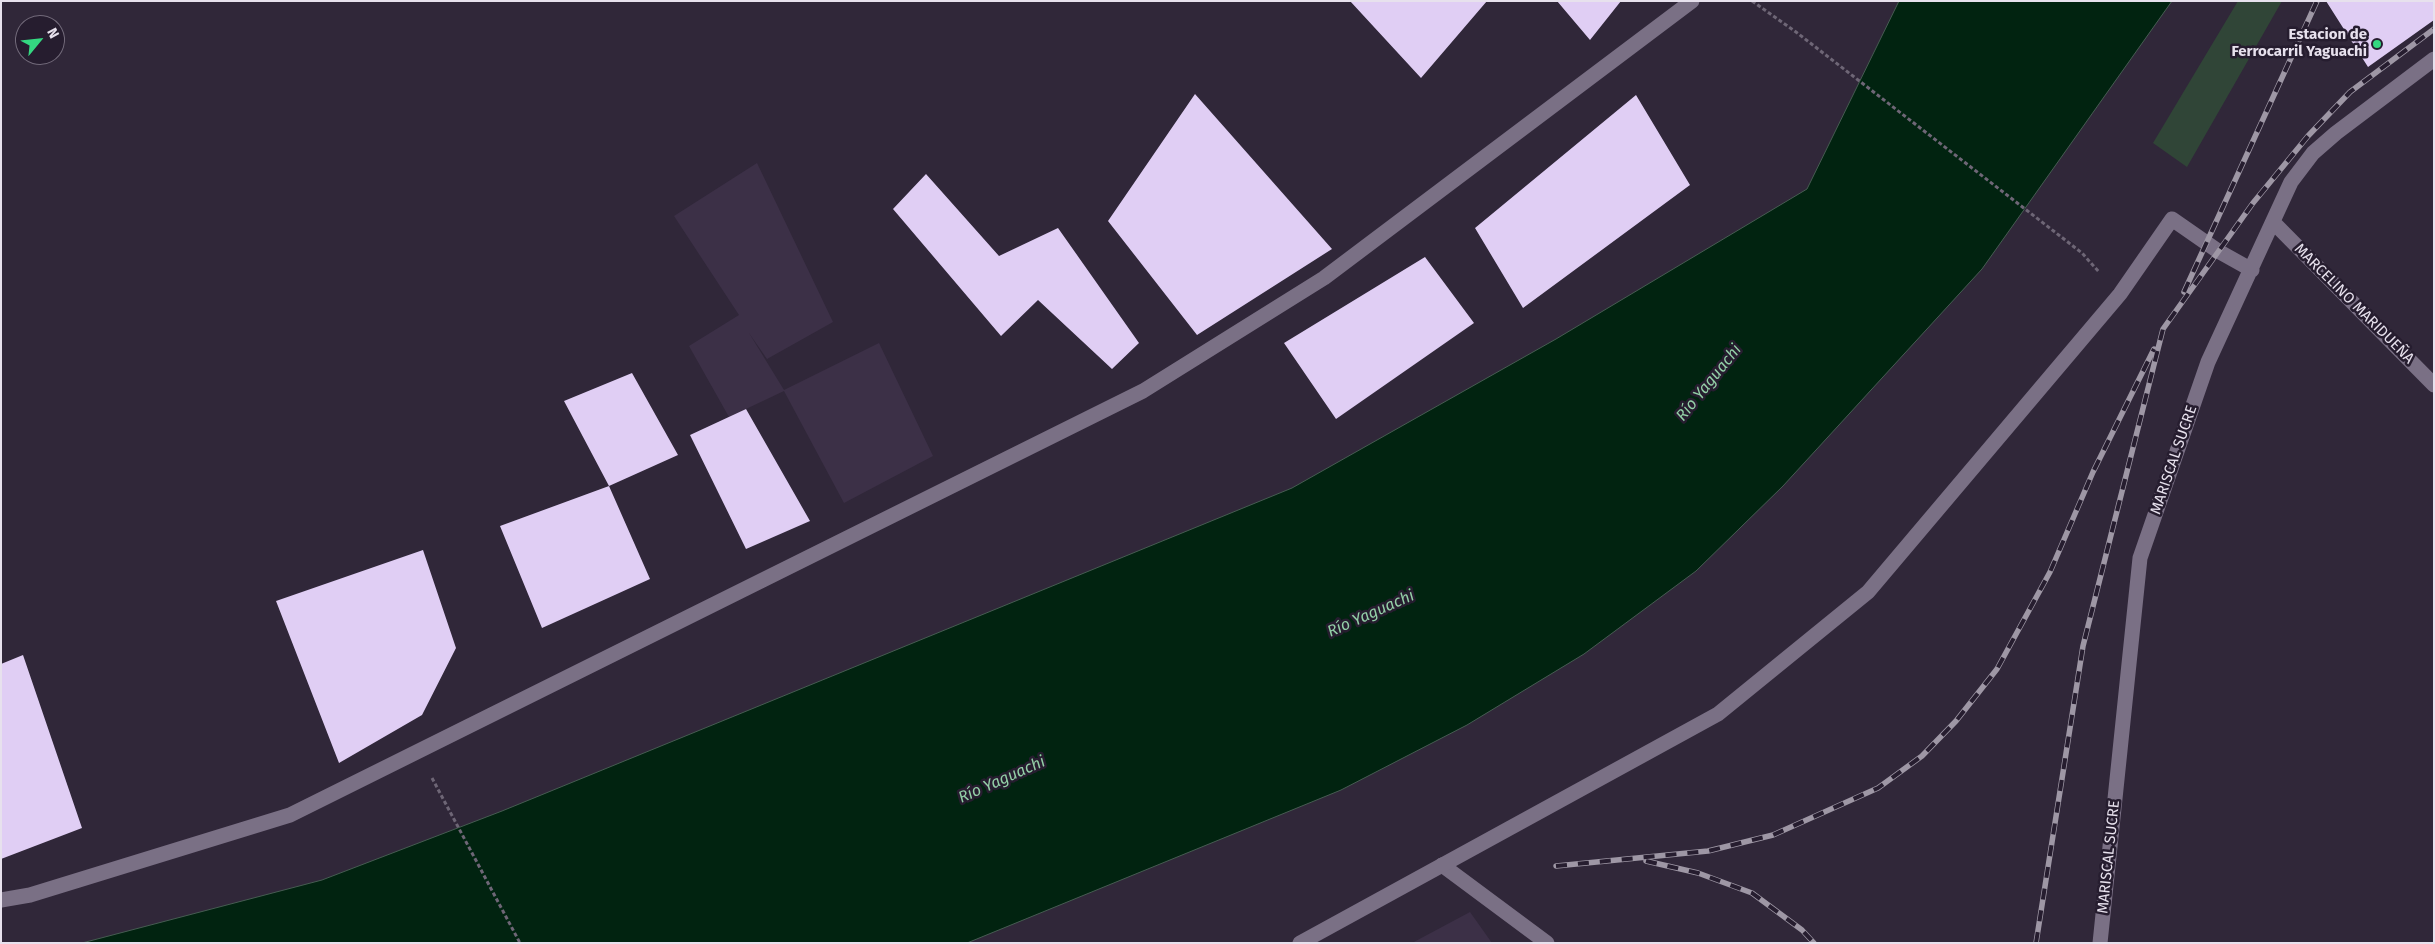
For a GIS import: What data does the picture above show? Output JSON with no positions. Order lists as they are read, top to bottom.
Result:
{
  "streets": {
    "street": ["MARCELINO MARIDUEÑA", "MARISCAL SUCRE"]
  },
  "crossings": [
    ["MARCELINO MARIDUEÑA", "MARISCAL SUCRE"]
  ],
  "water": ["Río Yaguachi"],
  "places": ["Estacion de Ferrocarril Yaguachi"],
  "north": "top right"
}
